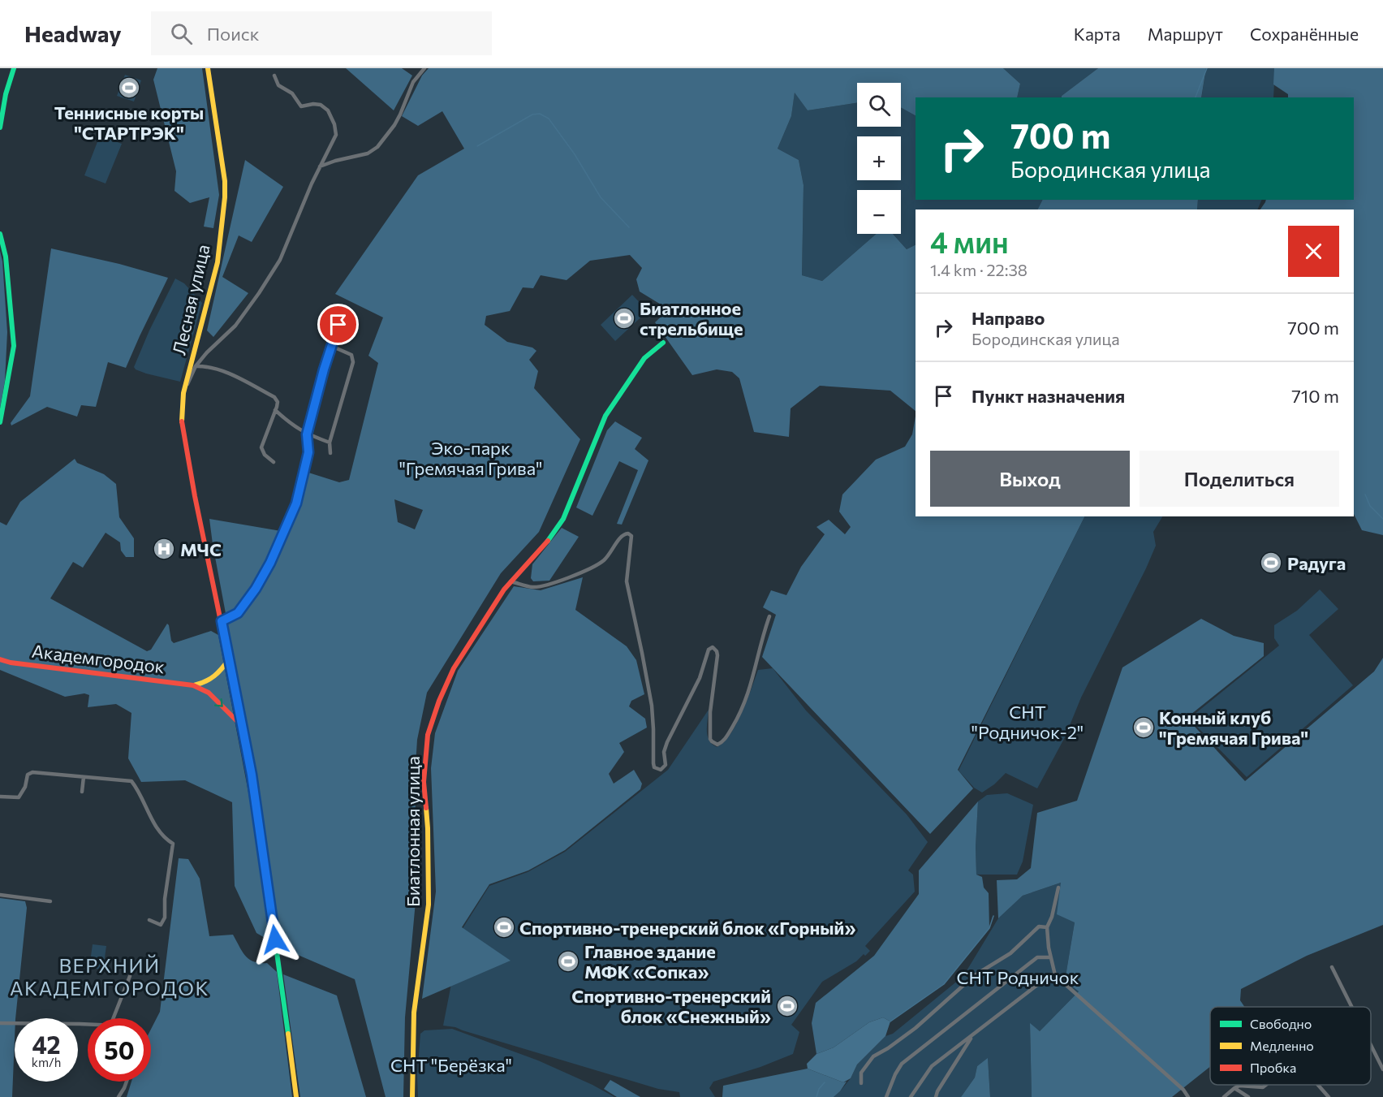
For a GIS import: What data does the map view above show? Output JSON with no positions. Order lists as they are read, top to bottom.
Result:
{
  "streets": {
    "main road": ["Лесная улица", "Академгородок", "Биатлонная улица"]
  },
  "districts": ["ВЕРХНИЙ АКАДЕМГОРОДОК"],
  "parks": [
    "Эко-парк \"Гремячая Грива\"",
    "СНТ \"Родничок-2\"",
    "СНТ Родничок",
    "СНТ \"Берёзка\""
  ],
  "places": {
    "sports": [
      "Теннисные корты \"СТАРТРЭК\"",
      "Биатлонное стрельбище",
      "Радуга",
      "Конный клуб \"Гремячая Грива\"",
      "Спортивно-тренерский блок «Горный»",
      "Главное здание МФК «Сопка»",
      "Спортивно-тренерский блок «Снежный»"
    ],
    "hospital": ["МЧС"]
  },
  "legend": ["Свободно", "Медленно", "Пробка"],
  "page": {
    "header": "Headway",
    "search": "Поиск",
    "nav": ["Карта", "Маршрут", "Сохранённые"],
    "map_buttons": ["+", "−"],
    "turn": ["700 m", "Бородинская улица"],
    "heading": ["4 мин", "1.4 km · 22:38"],
    "list": [
      {
        "name": "Направо",
        "note": "Бородинская улица",
        "value": "700 m"
      },
      {
        "name": "Пункт назначения",
        "value": "710 m"
      }
    ],
    "buttons": ["Выход", "Поделиться"],
    "speed": "42 km/h",
    "limit": "50"
  }
}
